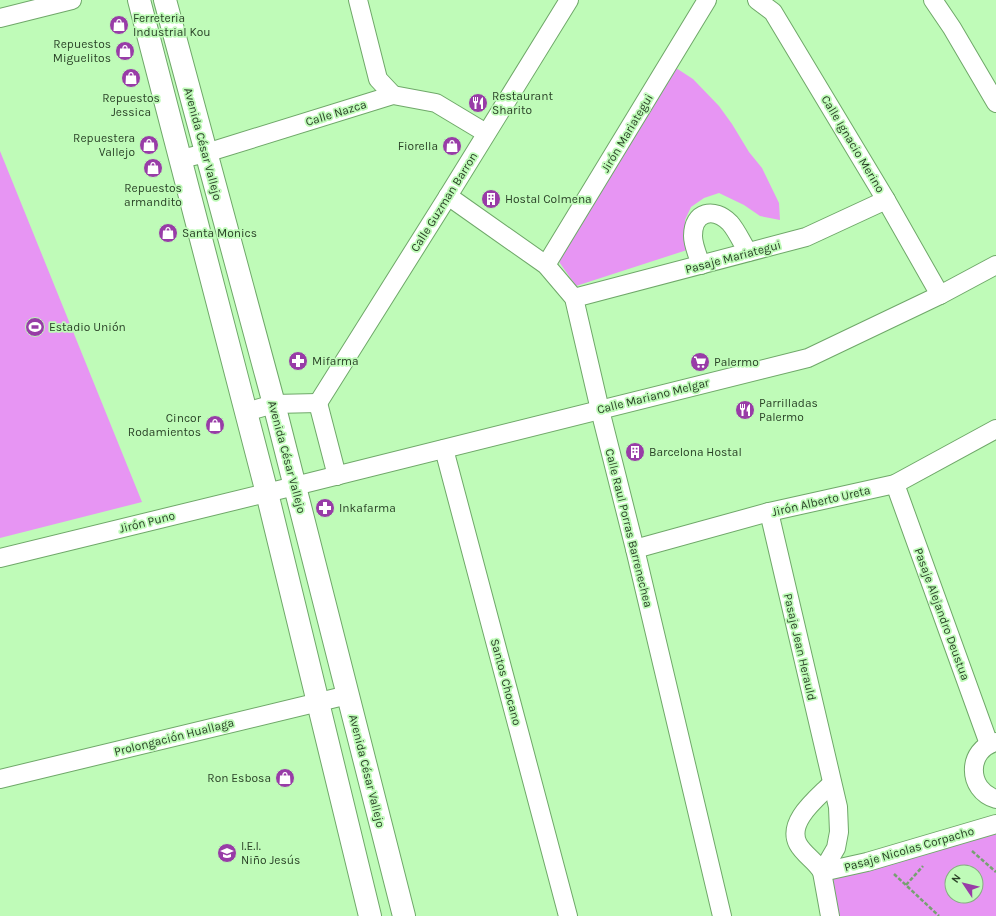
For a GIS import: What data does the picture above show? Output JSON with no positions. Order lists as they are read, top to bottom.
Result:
{
  "streets": {
    "main road": ["Avenida César Vallejo"],
    "street": [
      "Calle Nazca",
      "Jirón Mariategui",
      "Calle Ignacio Merino",
      "Calle Guzman Barron",
      "Pasaje Mariategui",
      "Calle Mariano Melgar",
      "Jirón Alberto Ureta",
      "Jirón Puno",
      "Calle Raul Porras Barrenechea",
      "Pasaje Alejandro Deustua",
      "Pasaje Jean Herauld",
      "Santos Chocano",
      "Prolongación Huallaga",
      "Pasaje Nicolas Corpacho"
    ]
  },
  "crossings": [
    ["Calle Nazca", "Avenida César Vallejo"],
    ["Calle Nazca", "Calle Guzman Barron"],
    ["Jirón Mariategui", "Calle Raul Porras Barrenechea"],
    ["Avenida César Vallejo", "Calle Mariano Melgar"],
    ["Avenida César Vallejo", "Jirón Puno"],
    ["Avenida César Vallejo", "Prolongación Huallaga"],
    ["Calle Ignacio Merino", "Pasaje Mariategui"],
    ["Calle Ignacio Merino", "Calle Mariano Melgar"],
    ["Calle Guzman Barron", "Calle Raul Porras Barrenechea"],
    ["Pasaje Mariategui", "Calle Raul Porras Barrenechea"],
    ["Calle Mariano Melgar", "Jirón Puno"],
    ["Calle Mariano Melgar", "Calle Raul Porras Barrenechea"],
    ["Calle Mariano Melgar", "Santos Chocano"],
    ["Jirón Alberto Ureta", "Calle Raul Porras Barrenechea"],
    ["Jirón Alberto Ureta", "Pasaje Alejandro Deustua"],
    ["Jirón Alberto Ureta", "Pasaje Jean Herauld"],
    ["Pasaje Jean Herauld", "Pasaje Nicolas Corpacho"]
  ],
  "places": {
    "shop": [
      "Ferreteria Industrial Kou",
      "Repuestos Miguelitos",
      "Repuestos Jessica",
      "Repuestera Vallejo",
      "Fiorella",
      "Repuestos armandito",
      "Santa Monics",
      "Cincor Rodamientos",
      "Ron Esbosa"
    ],
    "restaurant": ["Restaurant Sharito", "Parrilladas Palermo"],
    "building": ["Hostal Colmena", "Barcelona Hostal"],
    "sports": ["Estadio Unión"],
    "pharmacy": ["Mifarma", "Inkafarma"],
    "supermarket": ["Palermo"],
    "school or university": ["I.E.I. Niño Jesús"]
  },
  "north": "top left"
}
